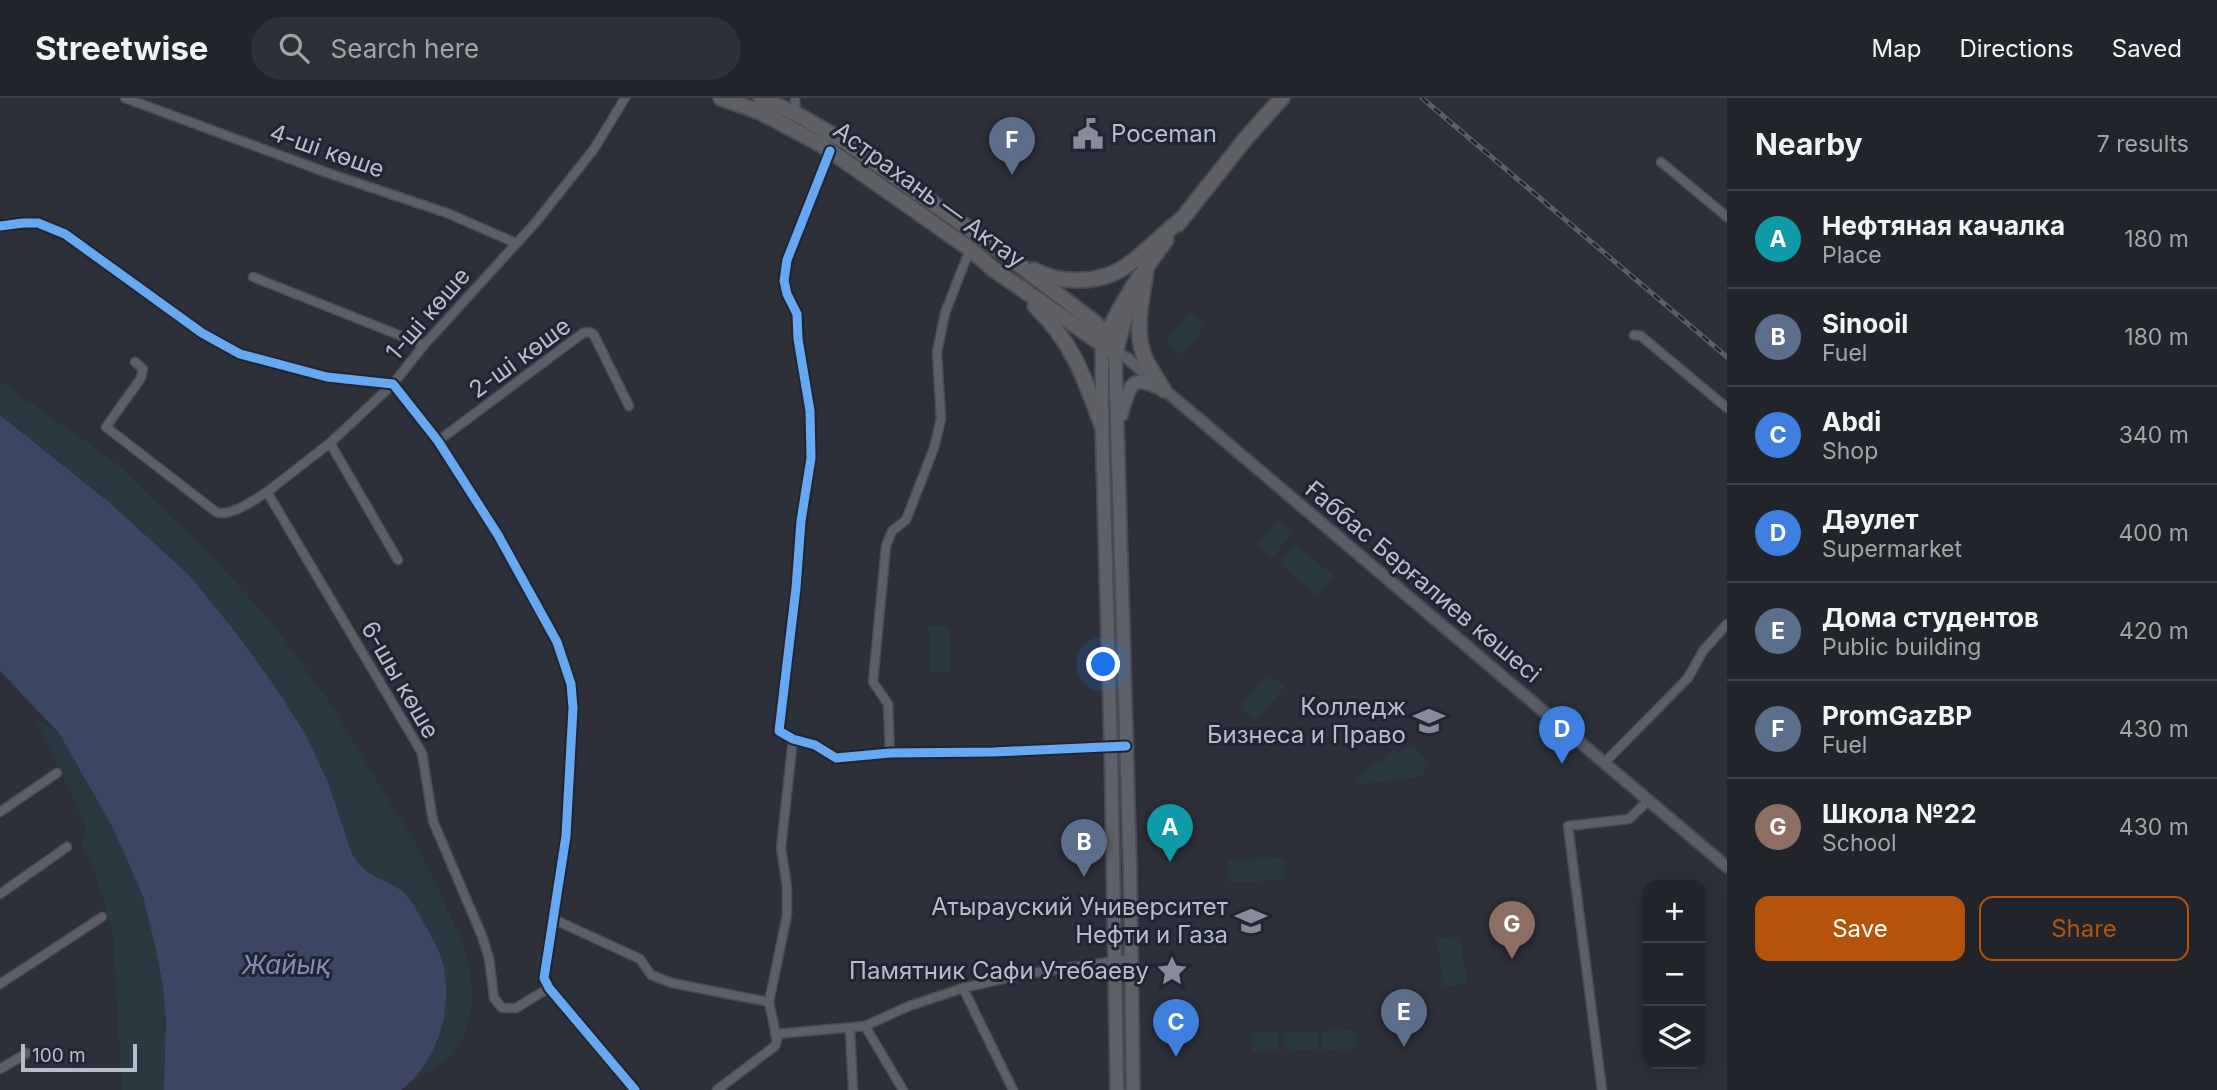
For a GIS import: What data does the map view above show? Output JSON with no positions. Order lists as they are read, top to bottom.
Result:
{
  "streets": {
    "highway": ["Астрахань — Актау"],
    "main road": ["Ғаббас Берғалиев көшесі"],
    "street": [
      "4-шi көше",
      "1-ші көше",
      "2-ші көше",
      "6-шы көше"
    ]
  },
  "crossings": [
    ["4-шi көше", "1-ші көше"],
    ["Астрахань — Актау", "Ғаббас Берғалиев көшесі"],
    ["1-ші көше", "6-шы көше"]
  ],
  "water": ["Жайық"],
  "places": {
    "public building": ["Poceman"],
    "school or university": ["Колледж Бизнеса и Право", "Атырауский Университет Нефти и Газа"],
    "place": ["Памятник Сафи Утебаеву"]
  },
  "scale_bar": "100 m",
  "page": {
    "header": "Streetwise",
    "search": "Search here",
    "nav": ["Map", "Directions", "Saved"],
    "heading": ["Nearby", "7 results"],
    "pins": [
      "F",
      "D",
      "A",
      "B",
      "G",
      "E",
      "C"
    ],
    "list": [
      {
        "mark": "A",
        "name": "Нефтяная качалка",
        "note": "Place",
        "value": "180 m"
      },
      {
        "mark": "B",
        "name": "Sinooil",
        "note": "Fuel",
        "value": "180 m"
      },
      {
        "mark": "C",
        "name": "Abdi",
        "note": "Shop",
        "value": "340 m"
      },
      {
        "mark": "D",
        "name": "Дәулет",
        "note": "Supermarket",
        "value": "400 m"
      },
      {
        "mark": "E",
        "name": "Дома студентов",
        "note": "Public building",
        "value": "420 m"
      },
      {
        "mark": "F",
        "name": "PromGazBP",
        "note": "Fuel",
        "value": "430 m"
      },
      {
        "mark": "G",
        "name": "Школа №22",
        "note": "School",
        "value": "430 m"
      }
    ],
    "buttons": ["Save", "Share"],
    "map_buttons": ["+", "−"],
    "scale": "100 m"
  }
}
